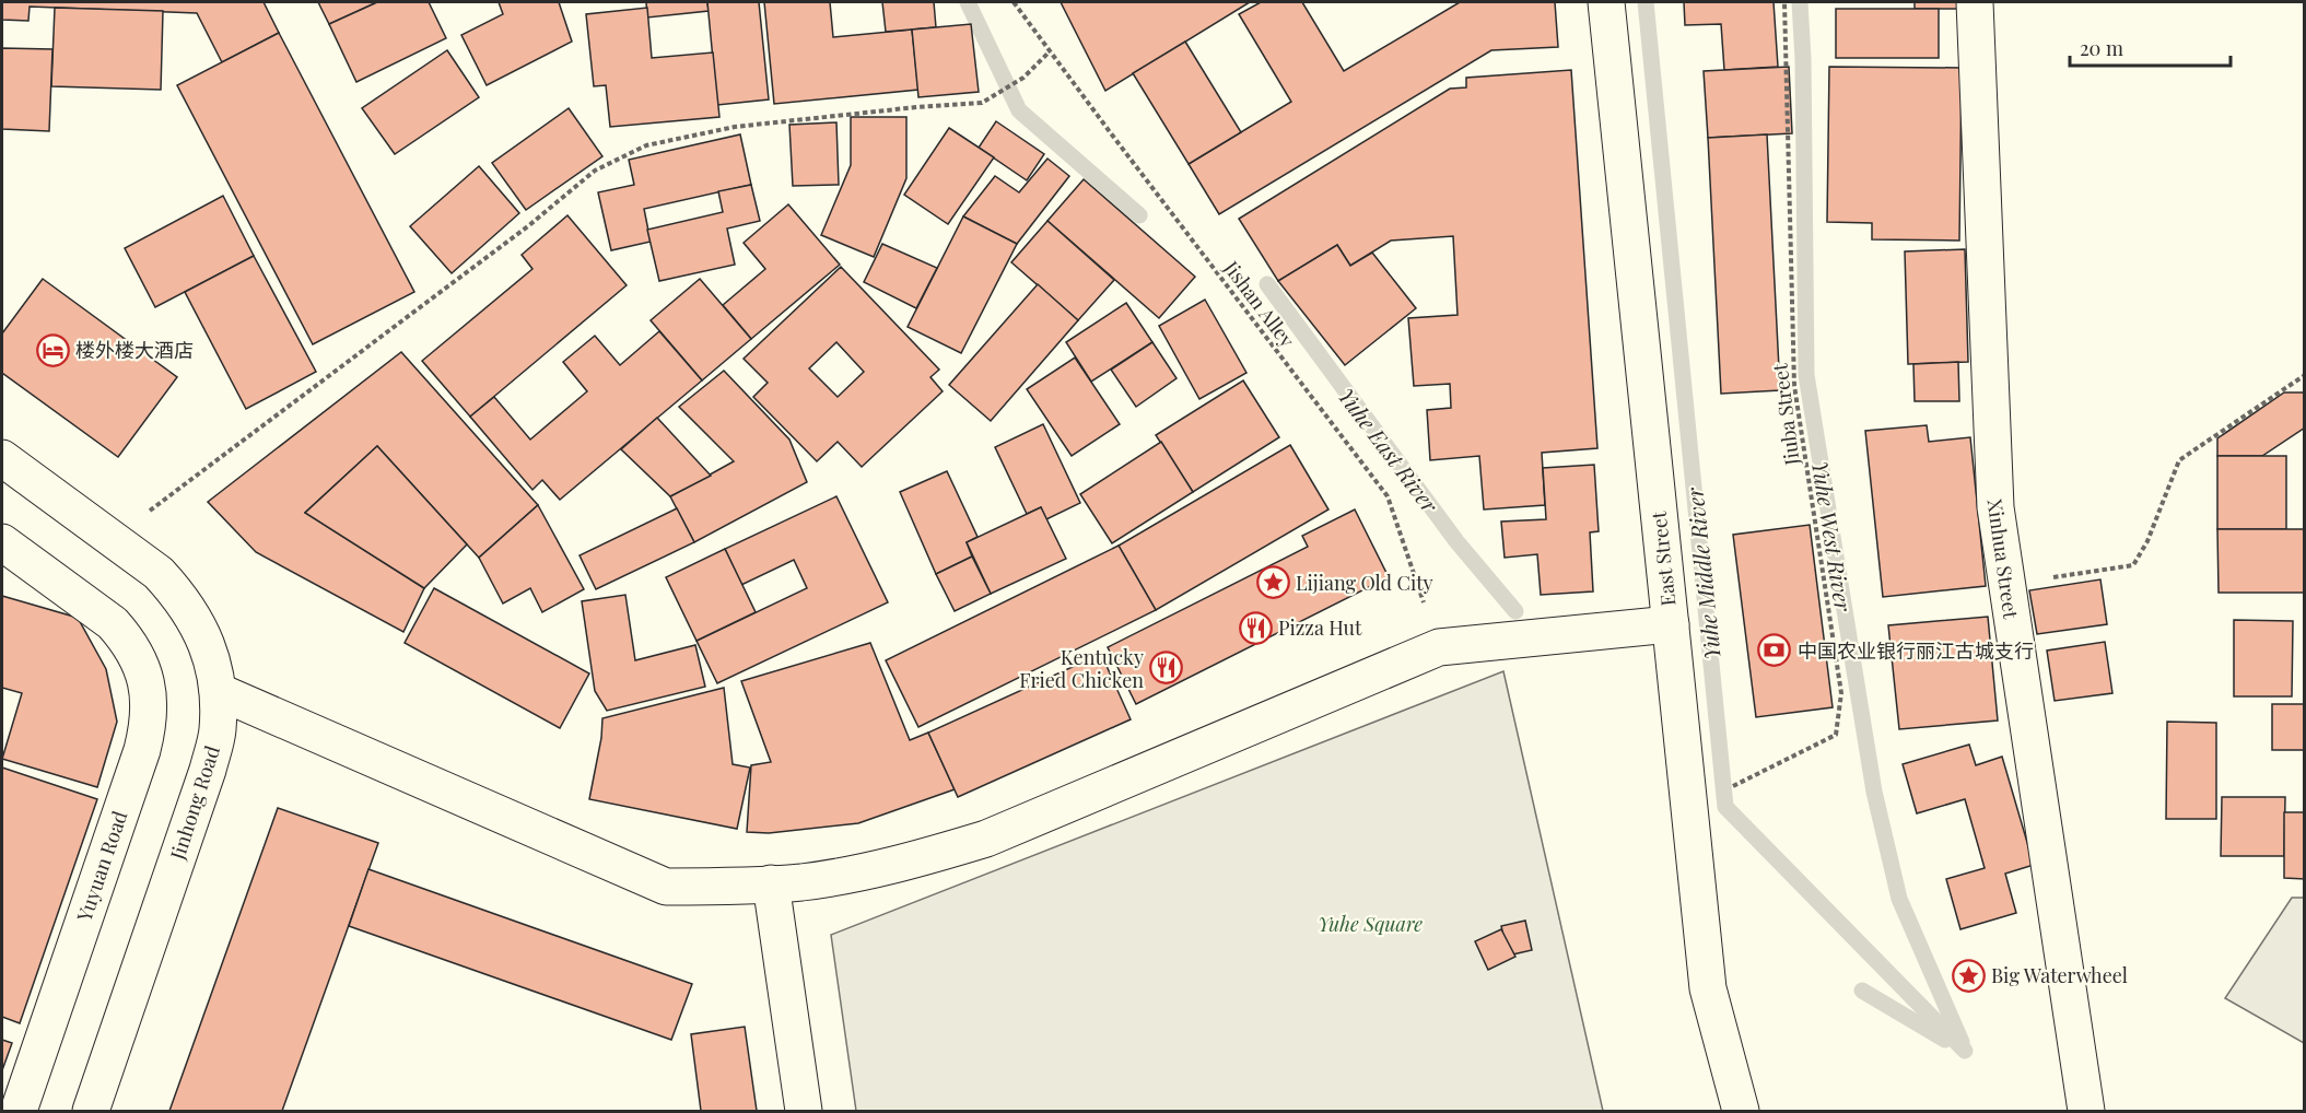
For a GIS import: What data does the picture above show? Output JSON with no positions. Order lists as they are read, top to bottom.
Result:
{
  "streets": {
    "street": [
      "East Street",
      "Xinhua Street",
      "Jinhong Road",
      "Yuyuan Road"
    ],
    "path": ["Jishan Alley", "Jiuba Street"]
  },
  "crossings": [
    ["Jiuba Street", "East Street"]
  ],
  "water": ["Yuhe East River", "Yuhe West River", "Yuhe Middle River"],
  "parks": ["Yuhe Square"],
  "places": {
    "hotel": ["楼外楼大酒店"],
    "place": ["Lijiang Old City", "Big Waterwheel"],
    "restaurant": ["Pizza Hut", "Kentucky Fried Chicken"],
    "bank": ["中国农业银行丽江古城支行"]
  },
  "scale_bar": "20 m"
}
